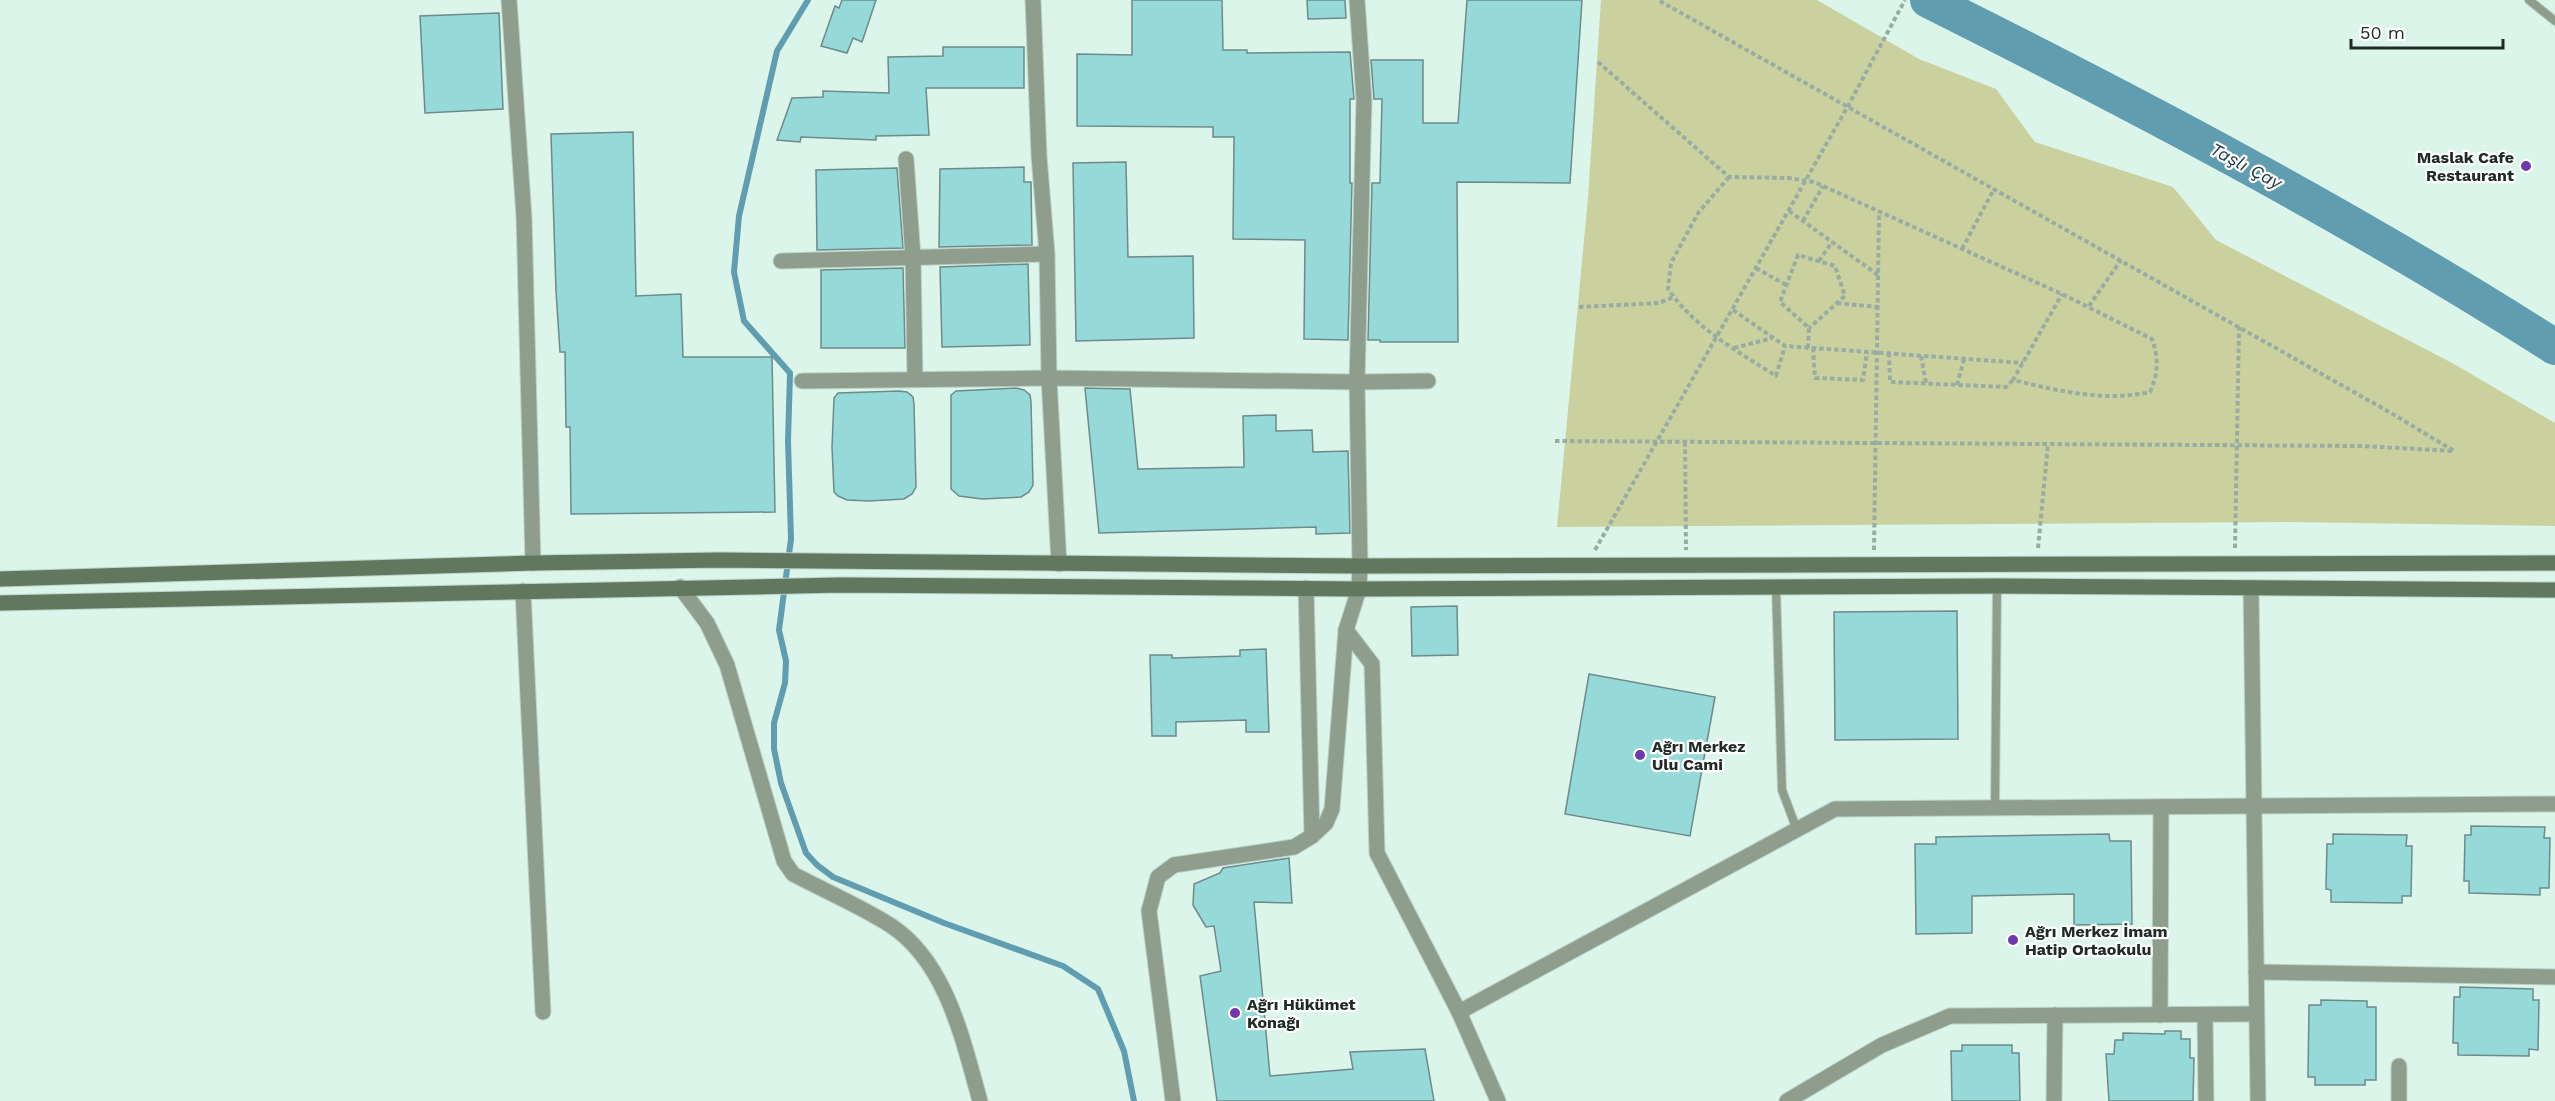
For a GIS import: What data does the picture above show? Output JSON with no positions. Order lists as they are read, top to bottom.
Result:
{
  "water": ["Taşlı Çay"],
  "places": [
    "Maslak Cafe Restaurant",
    "Ağrı Merkez Ulu Cami",
    "Ağrı Merkez İmam Hatip Ortaokulu",
    "Ağrı Hükümet Konağı"
  ],
  "scale_bar": "50 m"
}
